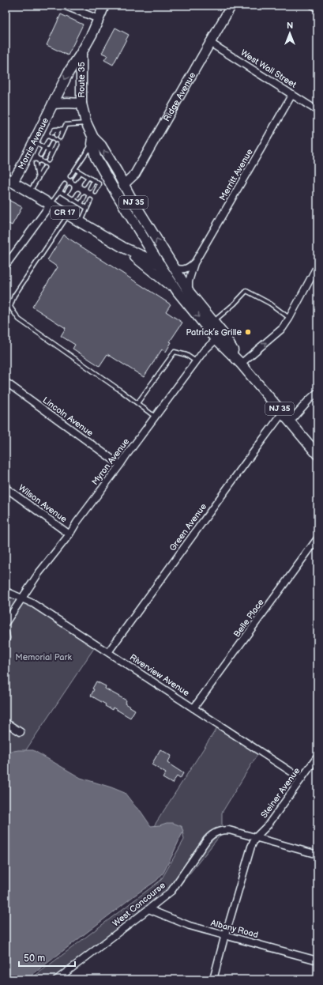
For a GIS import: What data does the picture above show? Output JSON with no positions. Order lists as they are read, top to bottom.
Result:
{
  "streets": {
    "main road": [
      "Route 35",
      "Morris Avenue",
      "NJ 35",
      "CR 17"
    ],
    "street": [
      "West Wall Street",
      "Ridge Avenue",
      "Merritt Avenue",
      "Lincoln Avenue",
      "Myron Avenue",
      "Wilson Avenue",
      "Green Avenue",
      "Belle Place",
      "Riverview Avenue",
      "Steiner Avenue",
      "West Concourse",
      "Albany Road"
    ]
  },
  "crossings": [
    ["West Wall Street", "Ridge Avenue"],
    ["West Wall Street", "Merritt Avenue"],
    ["Route 35", "Morris Avenue"],
    ["Route 35", "NJ 35"],
    ["Ridge Avenue", "NJ 35"],
    ["Morris Avenue", "CR 17"],
    ["Merritt Avenue", "NJ 35"],
    ["Merritt Avenue", "CR 17"],
    ["NJ 35", "CR 17"],
    ["NJ 35", "Myron Avenue"],
    ["NJ 35", "Green Avenue"],
    ["Lincoln Avenue", "Myron Avenue"],
    ["Myron Avenue", "Wilson Avenue"],
    ["Myron Avenue", "Riverview Avenue"],
    ["Green Avenue", "Riverview Avenue"],
    ["Belle Place", "Riverview Avenue"],
    ["Riverview Avenue", "Steiner Avenue"],
    ["Steiner Avenue", "West Concourse"],
    ["Steiner Avenue", "Albany Road"],
    ["West Concourse", "Albany Road"]
  ],
  "one_way": ["Morris Avenue"],
  "parks": ["Memorial Park"],
  "places": ["Patrick’s Grille"],
  "scale_bar": "50 m",
  "north": "top"
}
